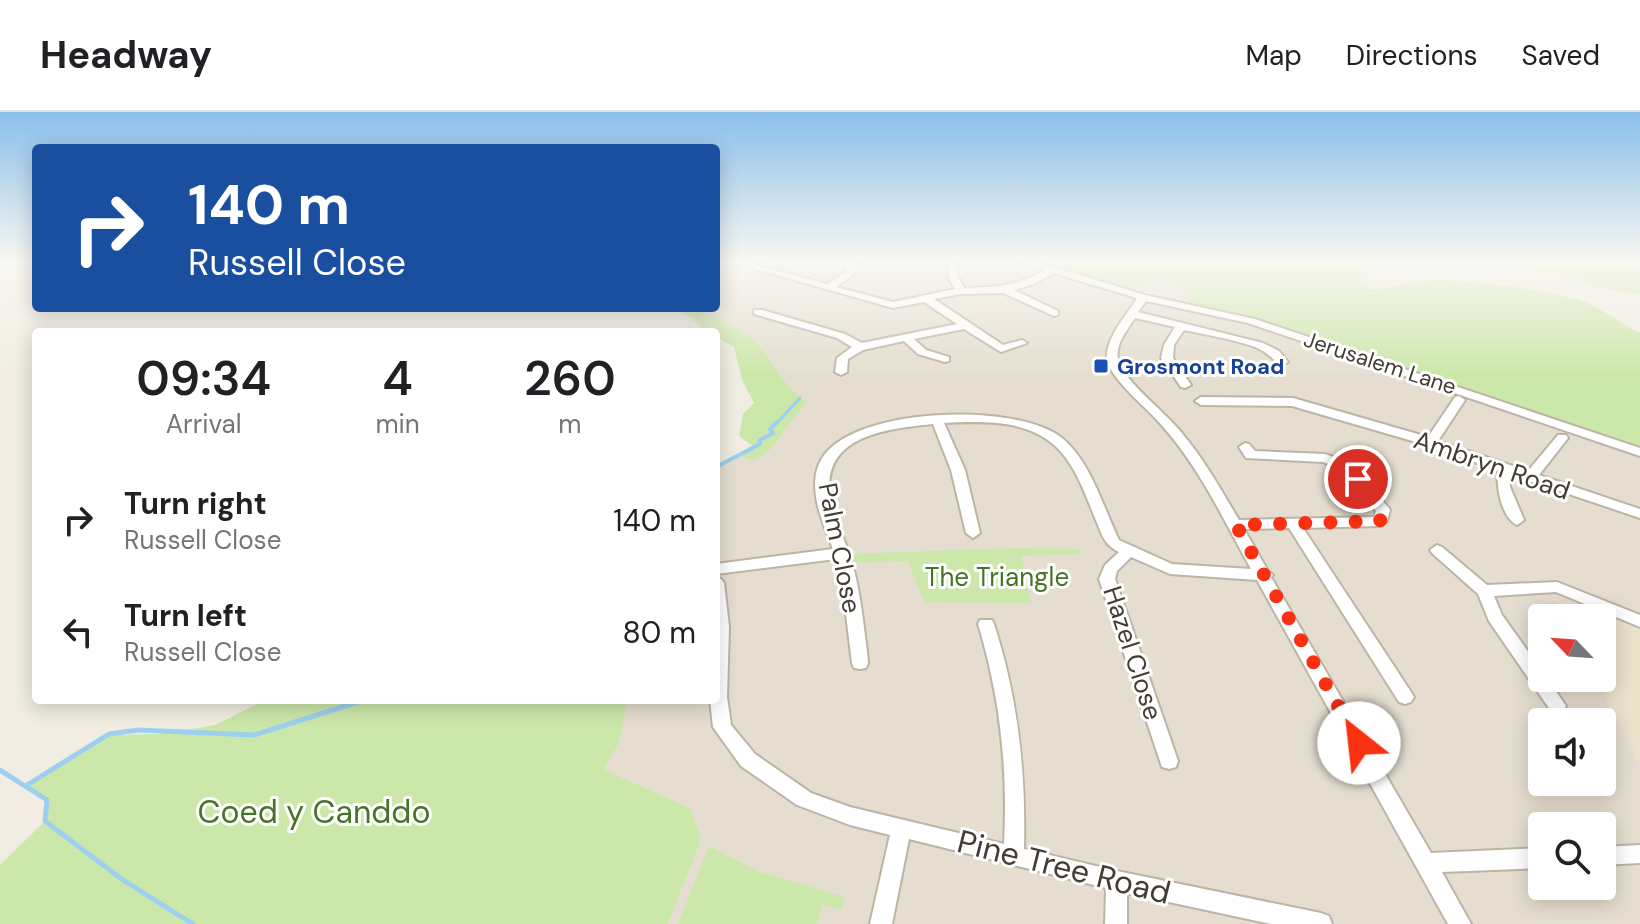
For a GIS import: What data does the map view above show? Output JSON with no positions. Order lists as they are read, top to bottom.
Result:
{
  "streets": {
    "street": [
      "Jerusalem Lane",
      "Ambryn Road",
      "Palm Close",
      "Hazel Close",
      "Pine Tree Road"
    ]
  },
  "crossings": [
    ["Palm Close", "Hazel Close"]
  ],
  "parks": ["The Triangle", "Coed y Canddo"],
  "places": {
    "transit": ["Grosmont Road"]
  },
  "north": "top left",
  "page": {
    "header": "Headway",
    "nav": ["Map", "Directions", "Saved"],
    "turn": ["140 m", "Russell Close"],
    "eta": [
      "09:34",
      "Arrival",
      "4",
      "min",
      "260",
      "m"
    ],
    "list": [
      {
        "name": "Turn right",
        "note": "Russell Close",
        "value": "140 m"
      },
      {
        "name": "Turn left",
        "note": "Russell Close",
        "value": "80 m"
      }
    ]
  }
}
